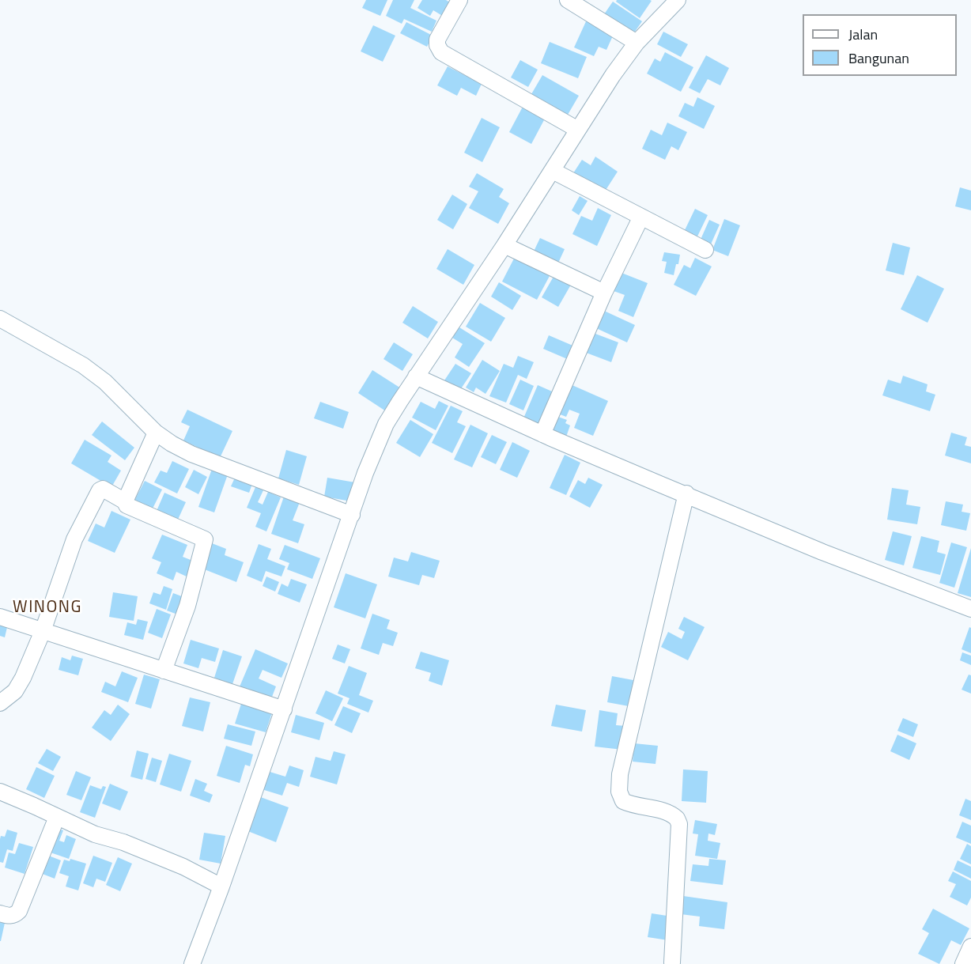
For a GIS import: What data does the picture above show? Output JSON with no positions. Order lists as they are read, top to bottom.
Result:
{
  "districts": ["WINONG"],
  "legend": ["Jalan", "Bangunan"]
}
